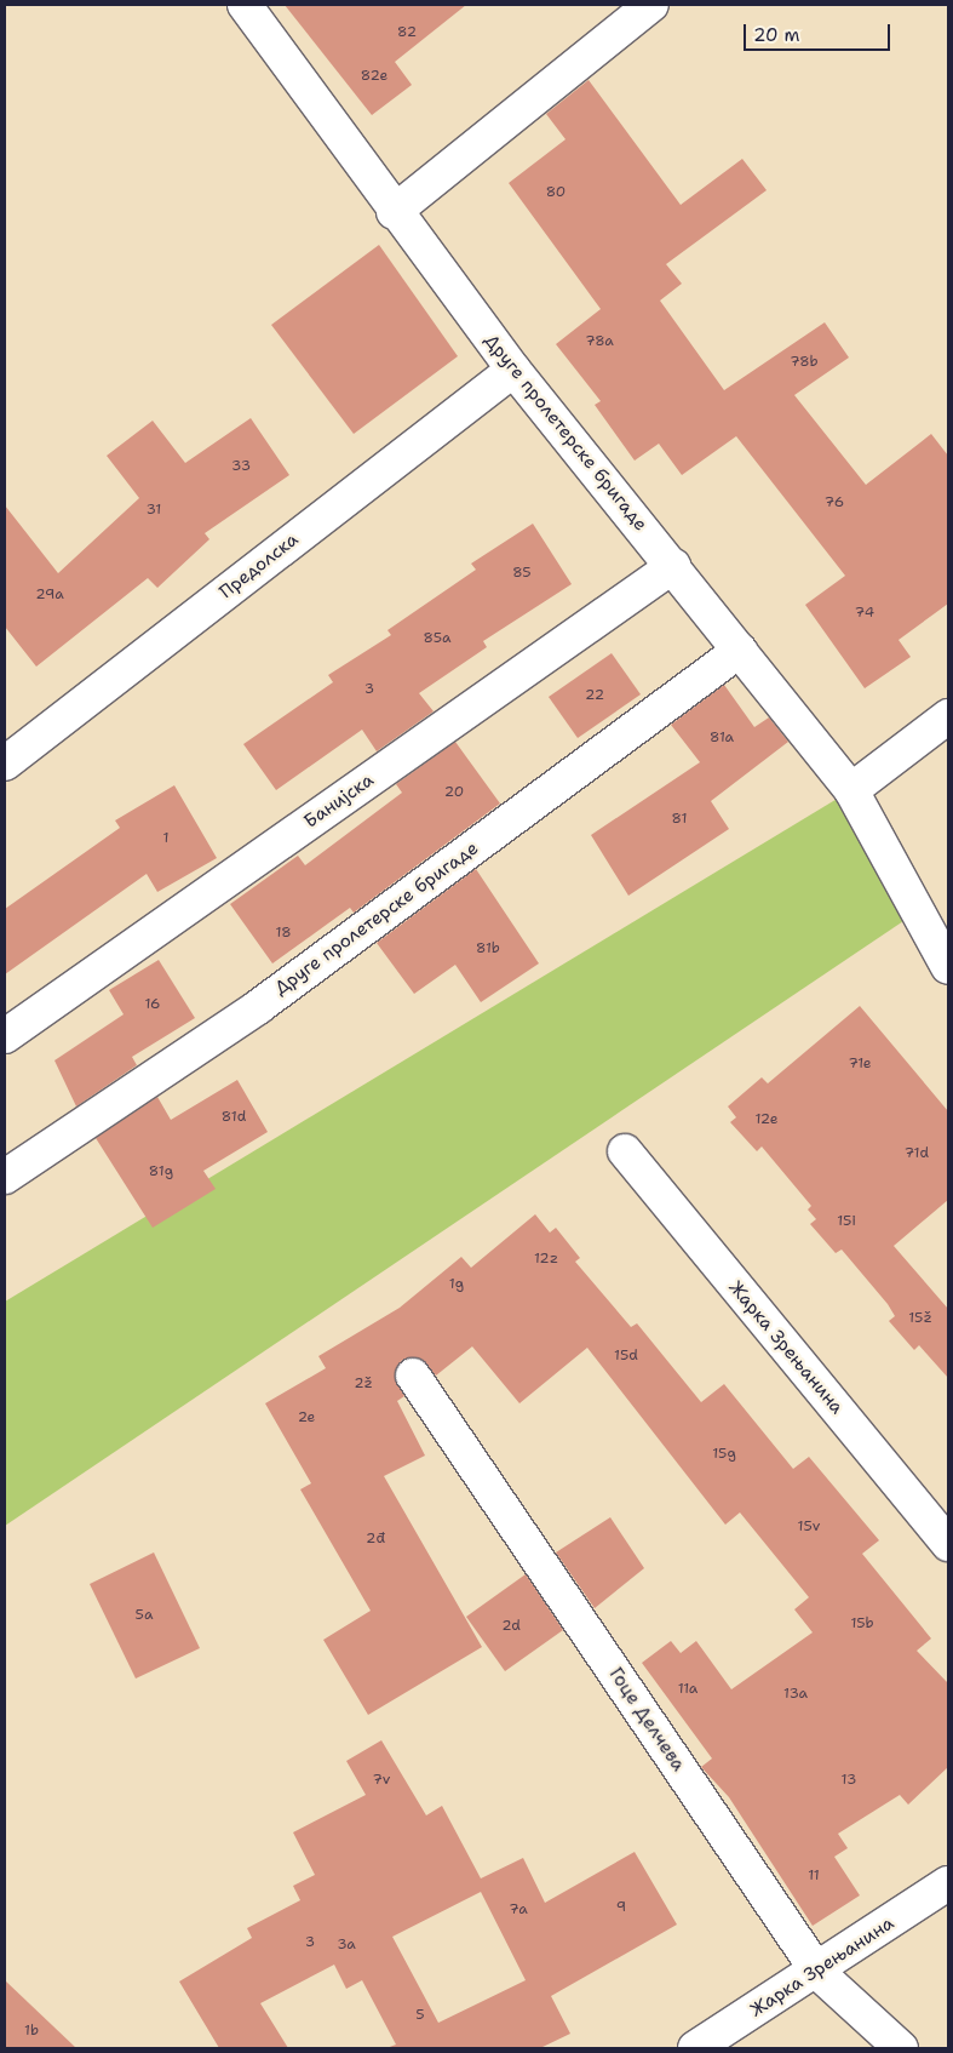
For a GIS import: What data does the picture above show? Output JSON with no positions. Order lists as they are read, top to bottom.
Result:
{
  "streets": {
    "street": [
      "Друге пролетерске бригаде",
      "Предолска",
      "Банијска",
      "Жарка Зрењанина",
      "Гоце Делчева"
    ]
  },
  "crossings": [
    ["Друге пролетерске бригаде", "Предолска"],
    ["Друге пролетерске бригаде", "Банијска"],
    ["Жарка Зрењанина", "Гоце Делчева"]
  ],
  "house_numbers": [
    "82",
    "82e",
    "80",
    "78a",
    "78b",
    "33",
    "76",
    "31",
    "85",
    "29a",
    "74",
    "85a",
    "3",
    "22",
    "81a",
    "20",
    "81",
    "1",
    "18",
    "81b",
    "16",
    "71e",
    "81d",
    "12e",
    "71d",
    "81g",
    "15i",
    "12z",
    "1g",
    "15ž",
    "15d",
    "2ž",
    "2e",
    "15g",
    "15v",
    "2đ",
    "5a",
    "15b",
    "2d",
    "11a",
    "13a",
    "7v",
    "13",
    "11",
    "9",
    "7a",
    "3",
    "3a",
    "5",
    "1b"
  ],
  "scale_bar": "20 m"
}
